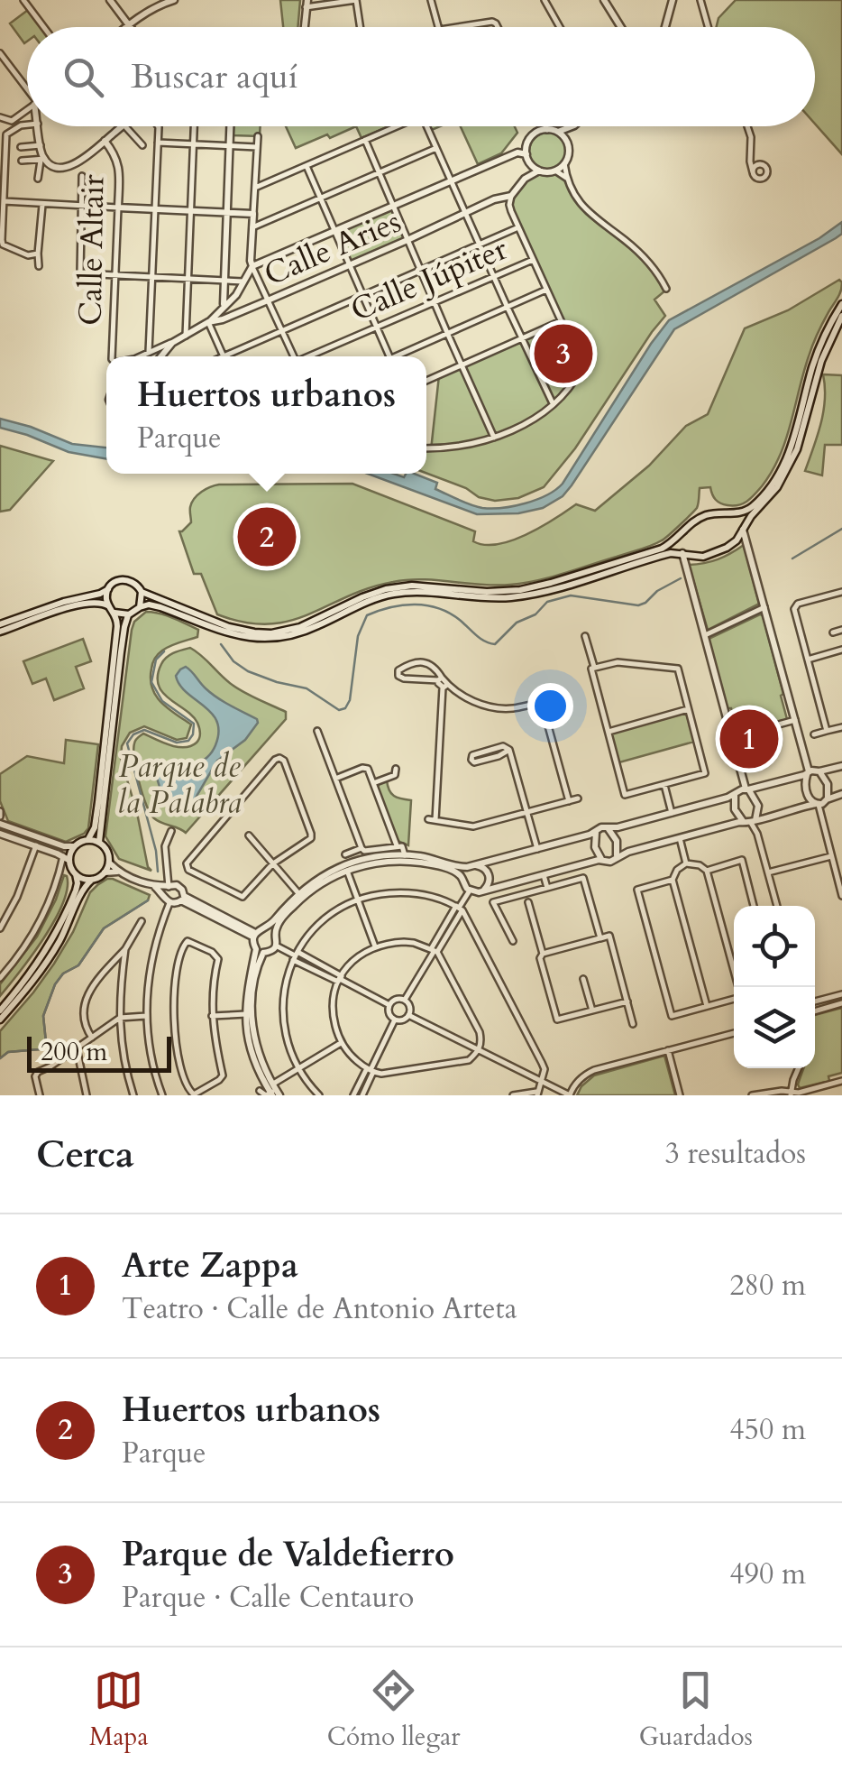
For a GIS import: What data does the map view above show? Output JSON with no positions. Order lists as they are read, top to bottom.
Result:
{
  "streets": {
    "street": ["Calle Aries", "Calle Altair", "Calle Júpiter"]
  },
  "parks": ["Parque de la Palabra"],
  "scale_bar": "200 m",
  "page": {
    "search": "Buscar aquí",
    "pins": ["3", "2", "1"],
    "popup": ["Huertos urbanos", "Parque"],
    "scale": "200 m",
    "heading": ["Cerca", "3 resultados"],
    "list": [
      {
        "mark": "1",
        "name": "Arte Zappa",
        "note": "Teatro · Calle de Antonio Arteta",
        "value": "280 m"
      },
      {
        "mark": "2",
        "name": "Huertos urbanos",
        "note": "Parque",
        "value": "450 m"
      },
      {
        "mark": "3",
        "name": "Parque de Valdefierro",
        "note": "Parque · Calle Centauro",
        "value": "490 m"
      }
    ],
    "nav": ["Mapa", "Cómo llegar", "Guardados"]
  }
}
